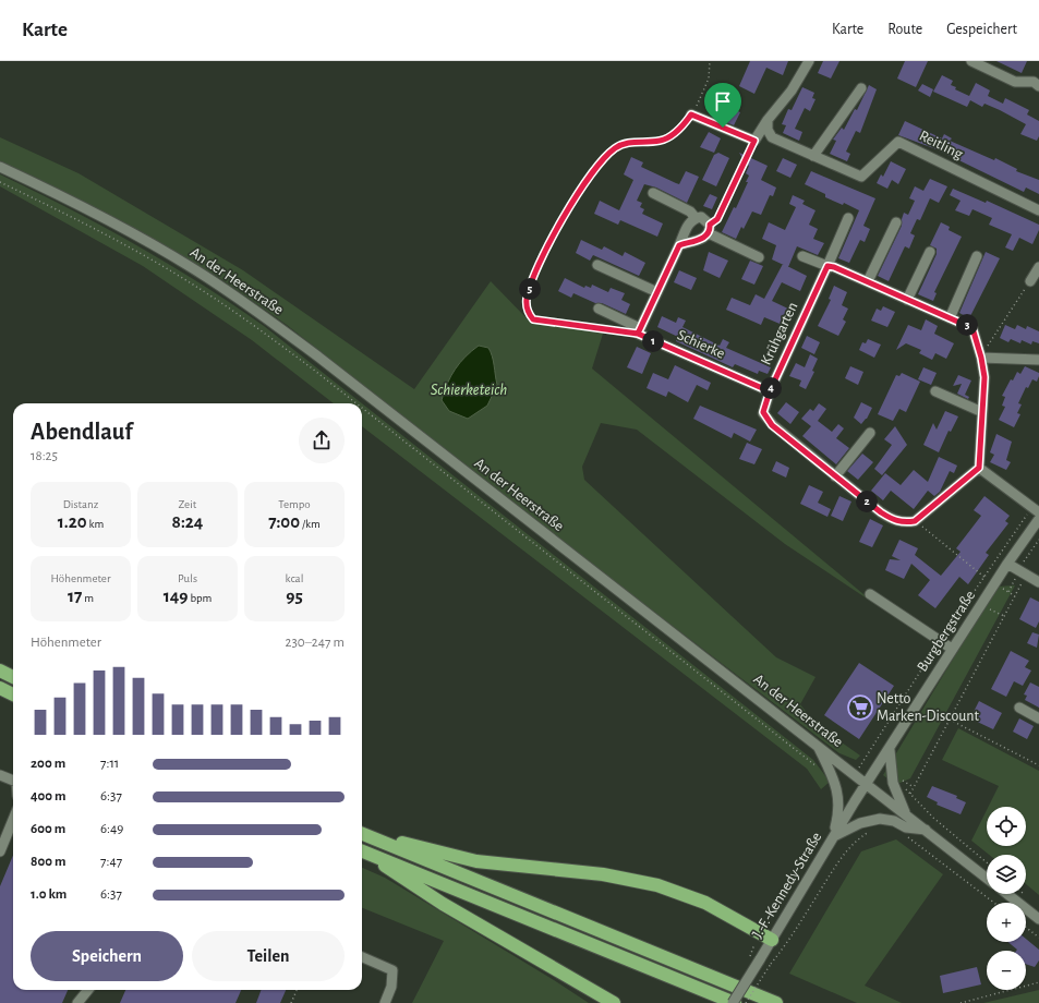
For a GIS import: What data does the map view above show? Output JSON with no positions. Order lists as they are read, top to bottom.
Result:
{
  "streets": {
    "street": [
      "Reitling",
      "An der Heerstraße",
      "Krühgarten",
      "Schierke",
      "Burgbergstraße",
      "J.-F.-Kennedy-Straße"
    ]
  },
  "crossings": [
    ["An der Heerstraße", "Burgbergstraße"],
    ["An der Heerstraße", "J.-F.-Kennedy-Straße"],
    ["Krühgarten", "Schierke"],
    ["Burgbergstraße", "J.-F.-Kennedy-Straße"]
  ],
  "water": ["Schierketeich"],
  "places": {
    "supermarket": ["Netto Marken-Discount"]
  },
  "page": {
    "header": "Karte",
    "nav": ["Karte", "Route", "Gespeichert"],
    "pins": [
      "5",
      "3",
      "1",
      "4",
      "2"
    ],
    "heading": ["Abendlauf", "18:25"],
    "stats": [
      ["Distanz", "1.20 km"],
      ["Zeit", "8:24"],
      ["Tempo", "7:00 /km"],
      ["Höhenmeter", "17 m"],
      ["Puls", "149 bpm"],
      ["kcal", "95"]
    ],
    "chart": ["Höhenmeter", "230–247 m"],
    "list": [
      {
        "name": "200 m",
        "note": "7:11"
      },
      {
        "name": "400 m",
        "note": "6:37"
      },
      {
        "name": "600 m",
        "note": "6:49"
      },
      {
        "name": "800 m",
        "note": "7:47"
      },
      {
        "name": "1.0 km",
        "note": "6:37"
      }
    ],
    "map_buttons": ["+", "−"],
    "buttons": ["Speichern", "Teilen"]
  }
}
